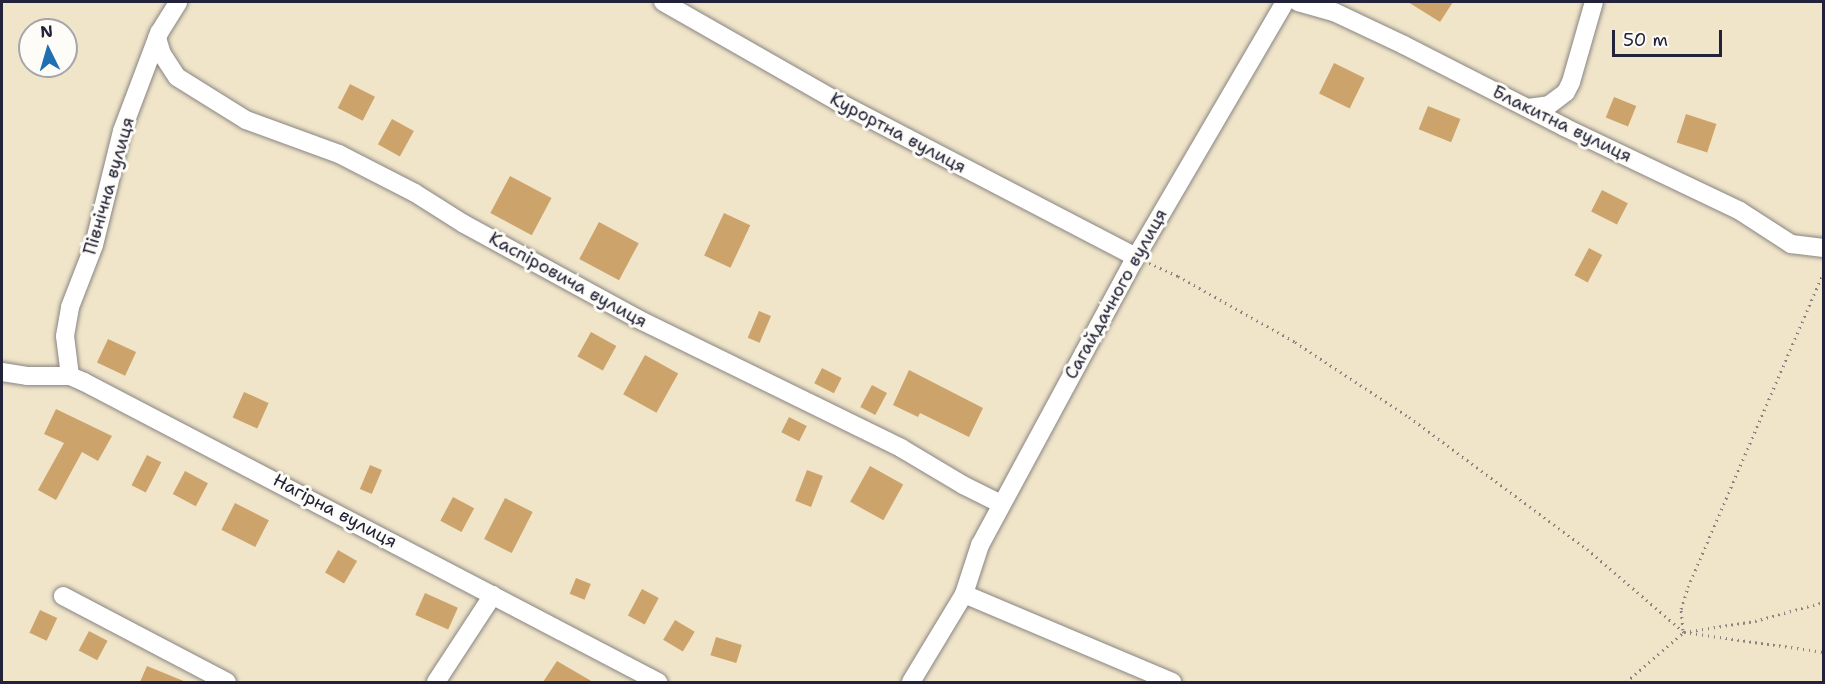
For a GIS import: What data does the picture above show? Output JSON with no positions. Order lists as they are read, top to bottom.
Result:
{
  "streets": {
    "street": [
      "Блакитна вулиця",
      "Курортна вулиця",
      "Північна вулиця",
      "Каспіровича вулиця",
      "Сагайдачного вулиця",
      "Нагірна вулиця"
    ]
  },
  "crossings": [
    ["Курортна вулиця", "Сагайдачного вулиця"],
    ["Північна вулиця", "Каспіровича вулиця"],
    ["Північна вулиця", "Нагірна вулиця"],
    ["Каспіровича вулиця", "Сагайдачного вулиця"]
  ],
  "scale_bar": "50 m",
  "north": "top"
}
